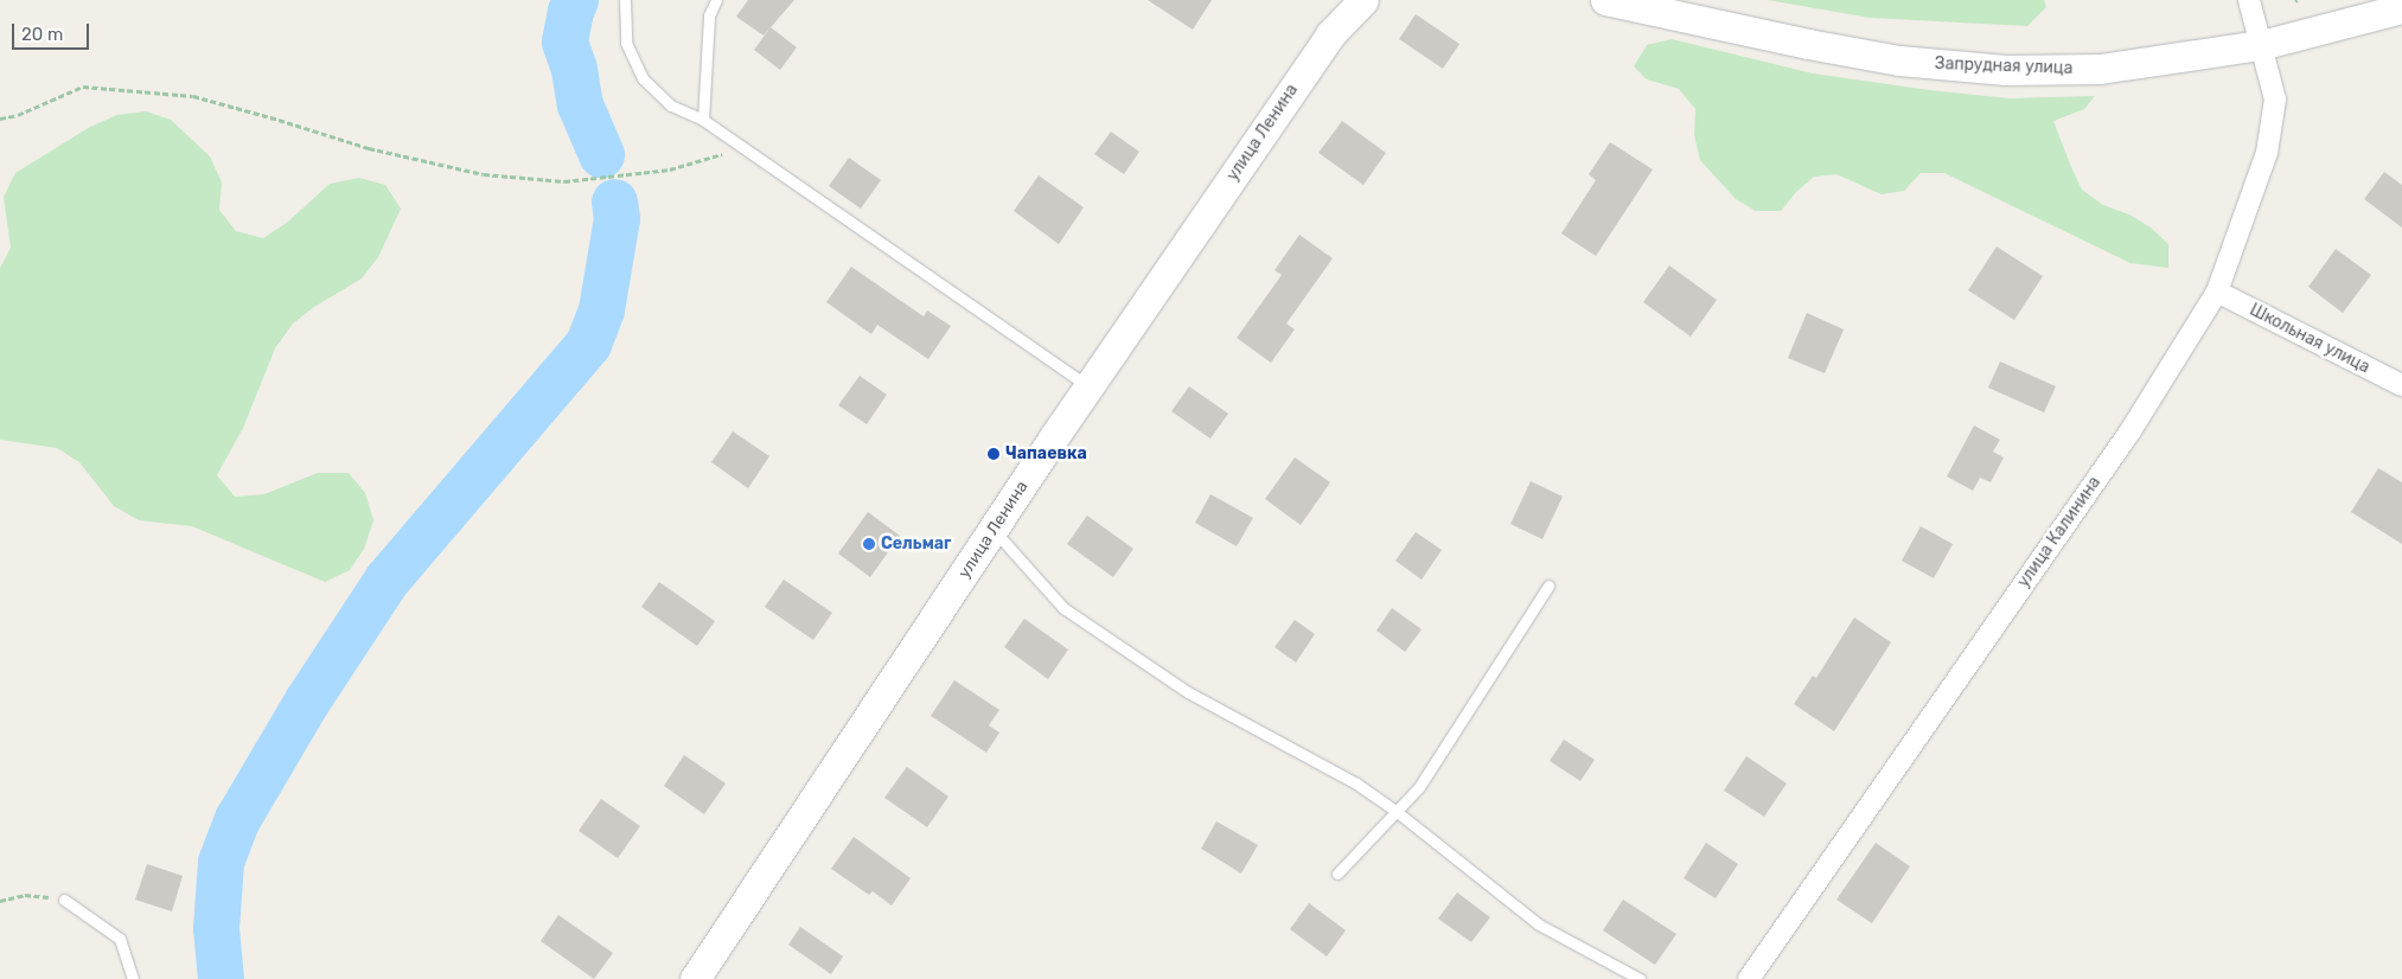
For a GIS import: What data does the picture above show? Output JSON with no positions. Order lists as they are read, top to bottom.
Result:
{
  "streets": {
    "street": [
      "Запрудная улица",
      "улица Ленина",
      "Школьная улица",
      "улица Калинина"
    ]
  },
  "crossings": [
    ["Запрудная улица", "улица Калинина"],
    ["Школьная улица", "улица Калинина"]
  ],
  "places": ["Чапаевка", "Сельмаг"],
  "scale_bar": "20 m"
}
